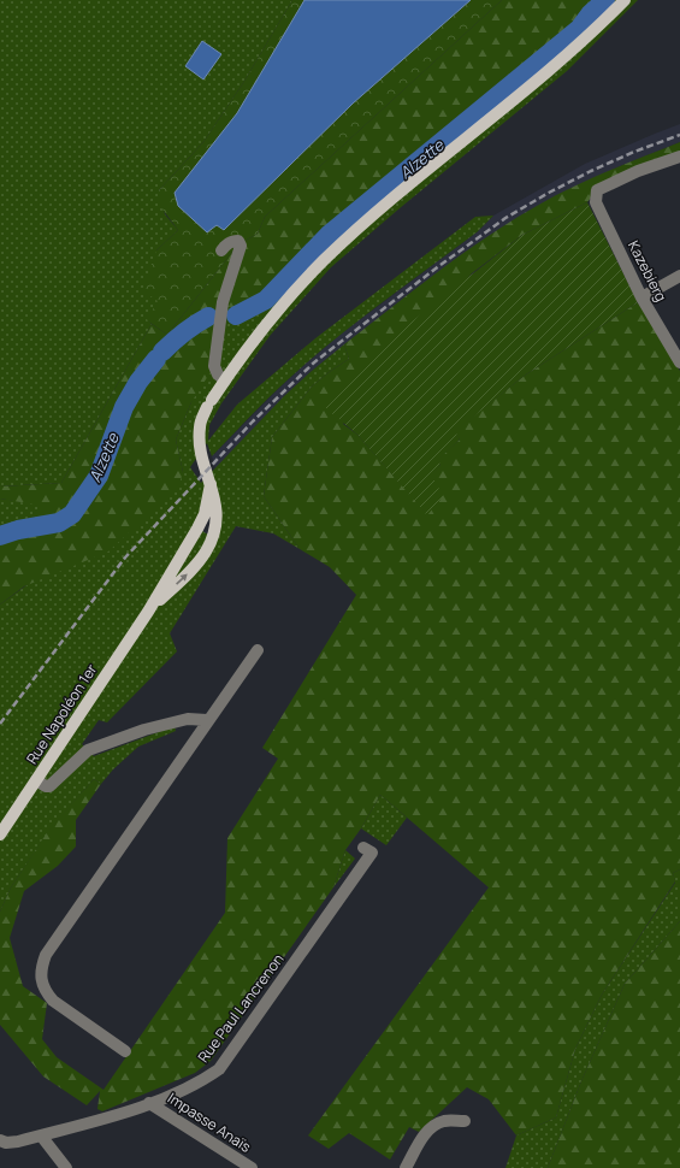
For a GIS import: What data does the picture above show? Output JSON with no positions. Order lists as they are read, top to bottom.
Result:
{
  "streets": {
    "main road": ["Rue Napoléon 1er"],
    "street": ["Kazebierg", "Rue Paul Lancrenon", "Impasse Anaïs"]
  },
  "crossings": [
    ["Rue Paul Lancrenon", "Impasse Anaïs"]
  ],
  "water": ["Alzette"]
}
